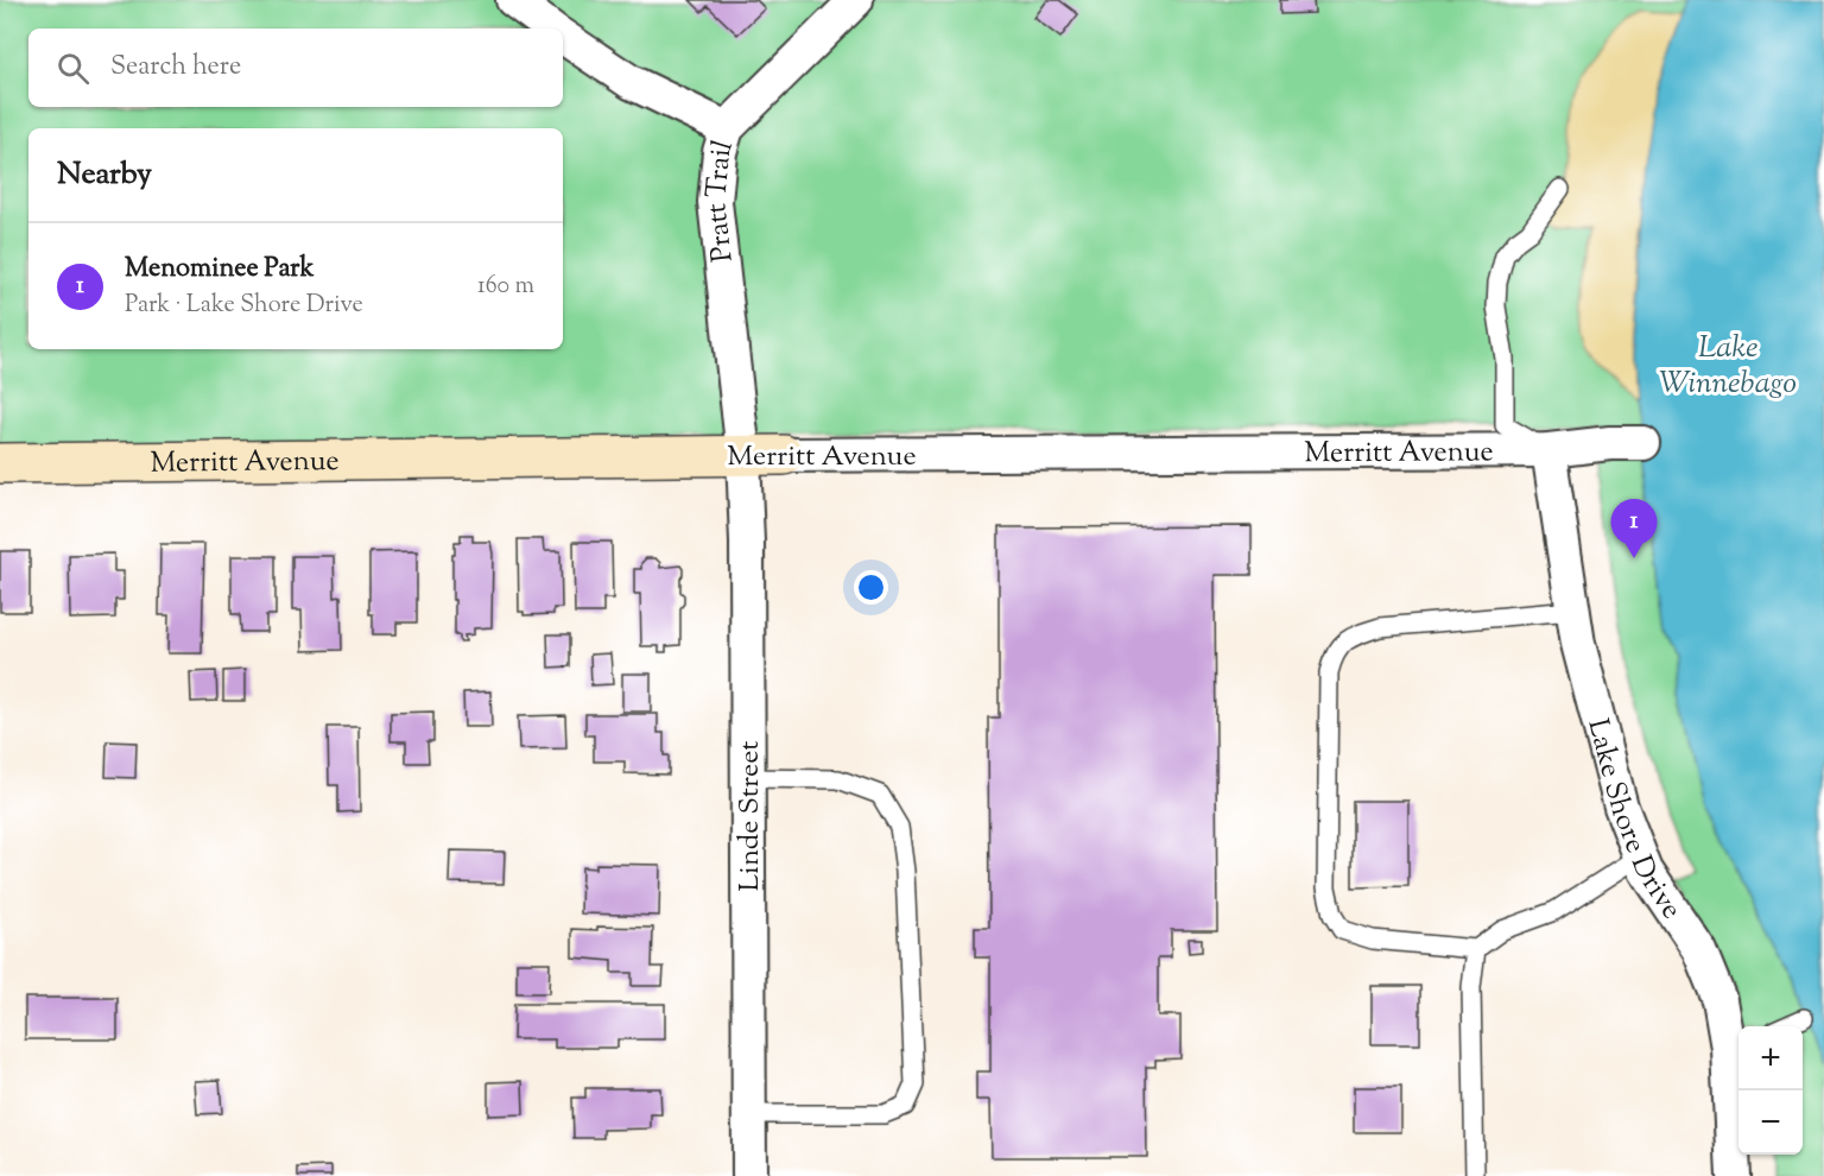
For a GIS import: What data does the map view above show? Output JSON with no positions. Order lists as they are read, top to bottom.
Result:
{
  "streets": {
    "street": [
      "Pratt Trail",
      "Merritt Avenue",
      "Linde Street",
      "Lake Shore Drive"
    ]
  },
  "crossings": [
    ["Pratt Trail", "Merritt Avenue"],
    ["Pratt Trail", "Linde Street"],
    ["Merritt Avenue", "Linde Street"],
    ["Merritt Avenue", "Lake Shore Drive"]
  ],
  "water": ["Lake Winnebago"],
  "page": {
    "search": "Search here",
    "heading": "Nearby",
    "list": [
      {
        "mark": "1",
        "name": "Menominee Park",
        "note": "Park · Lake Shore Drive",
        "value": "160 m"
      }
    ],
    "pins": "1",
    "map_buttons": ["+", "−"]
  }
}
